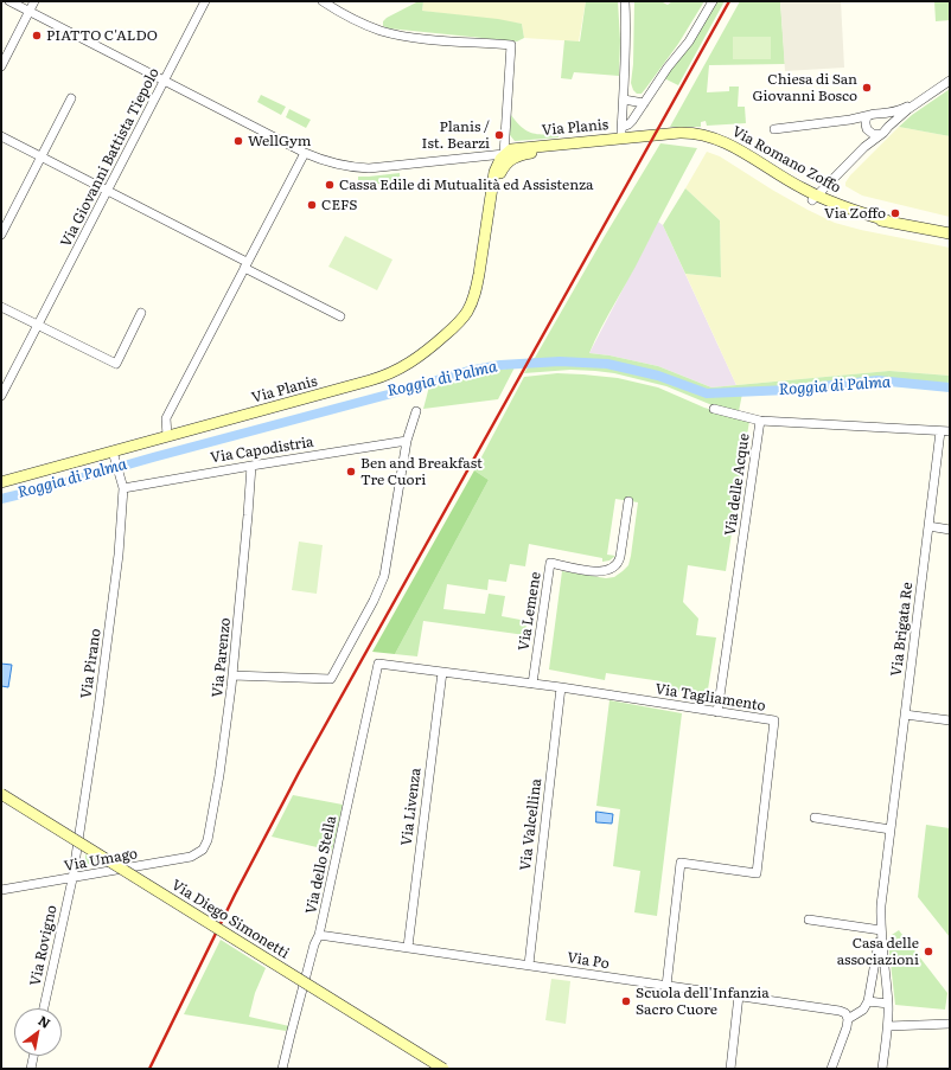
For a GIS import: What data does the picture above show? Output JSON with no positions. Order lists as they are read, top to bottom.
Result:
{
  "streets": {
    "street": [
      "Via Planis",
      "Via Giovanni Battista Tiepolo",
      "Via Romano Zoffo",
      "Via Capodistria",
      "Via delle Acque",
      "Via Lemene",
      "Via Brigata Re",
      "Via Parenzo",
      "Via Pirano",
      "Via Tagliamento",
      "Via Livenza",
      "Via Valcellina",
      "Via Umago",
      "Via dello Stella",
      "Via Diego Simonetti",
      "Via Rovigno",
      "Via Po"
    ]
  },
  "crossings": [
    ["Via Planis", "Via Romano Zoffo"],
    ["Via Planis", "Via Pirano"],
    ["Via Capodistria", "Via Parenzo"],
    ["Via Capodistria", "Via Pirano"],
    ["Via delle Acque", "Via Brigata Re"],
    ["Via delle Acque", "Via Tagliamento"],
    ["Via Lemene", "Via Tagliamento"],
    ["Via Parenzo", "Via Umago"],
    ["Via Pirano", "Via Umago"],
    ["Via Pirano", "Via Rovigno"],
    ["Via Tagliamento", "Via Livenza"],
    ["Via Tagliamento", "Via Valcellina"],
    ["Via Tagliamento", "Via dello Stella"],
    ["Via Tagliamento", "Via Po"],
    ["Via Livenza", "Via Po"],
    ["Via Valcellina", "Via Po"],
    ["Via Umago", "Via Rovigno"],
    ["Via dello Stella", "Via Po"]
  ],
  "water": ["Roggia di Palma"],
  "places": [
    "PIATTO C'ALDO",
    "Chiesa di San Giovanni Bosco",
    "Planis / Ist. Bearzi",
    "WellGym",
    "Cassa Edile di Mutualità ed Assistenza",
    "CEFS",
    "Via Zoffo",
    "Ben and Breakfast Tre Cuori",
    "Casa delle associazioni",
    "Scuola dell'Infanzia Sacro Cuore"
  ],
  "north": "top right"
}
